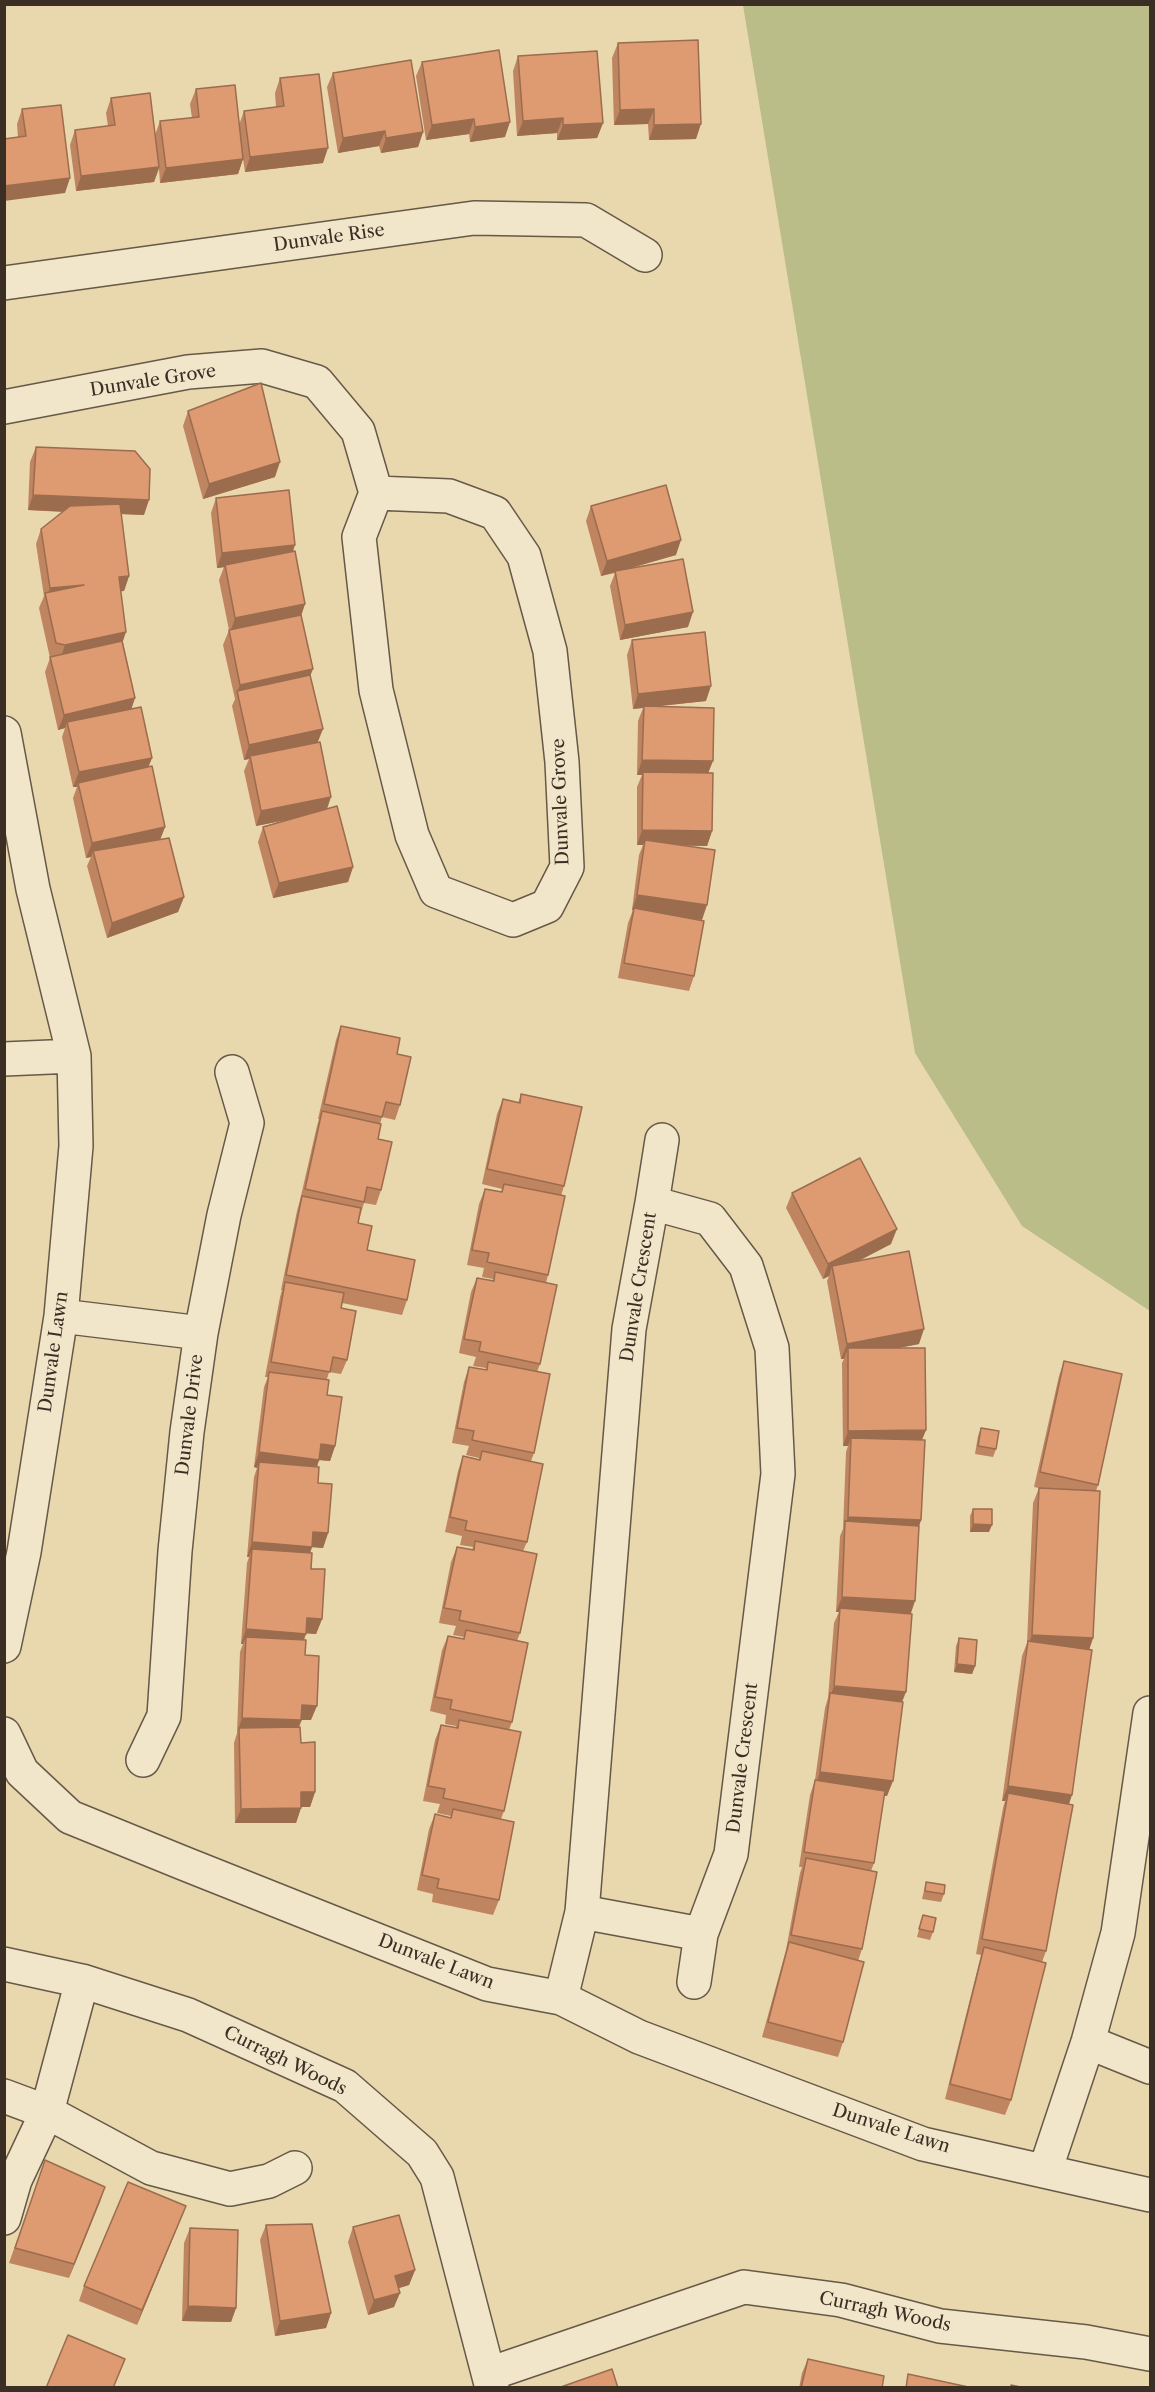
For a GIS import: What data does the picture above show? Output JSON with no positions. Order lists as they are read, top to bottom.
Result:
{
  "streets": {
    "street": [
      "Dunvale Rise",
      "Dunvale Grove",
      "Dunvale Crescent",
      "Dunvale Lawn",
      "Dunvale Drive",
      "Curragh Woods"
    ]
  },
  "crossings": [
    ["Dunvale Crescent", "Dunvale Lawn"]
  ]
}
